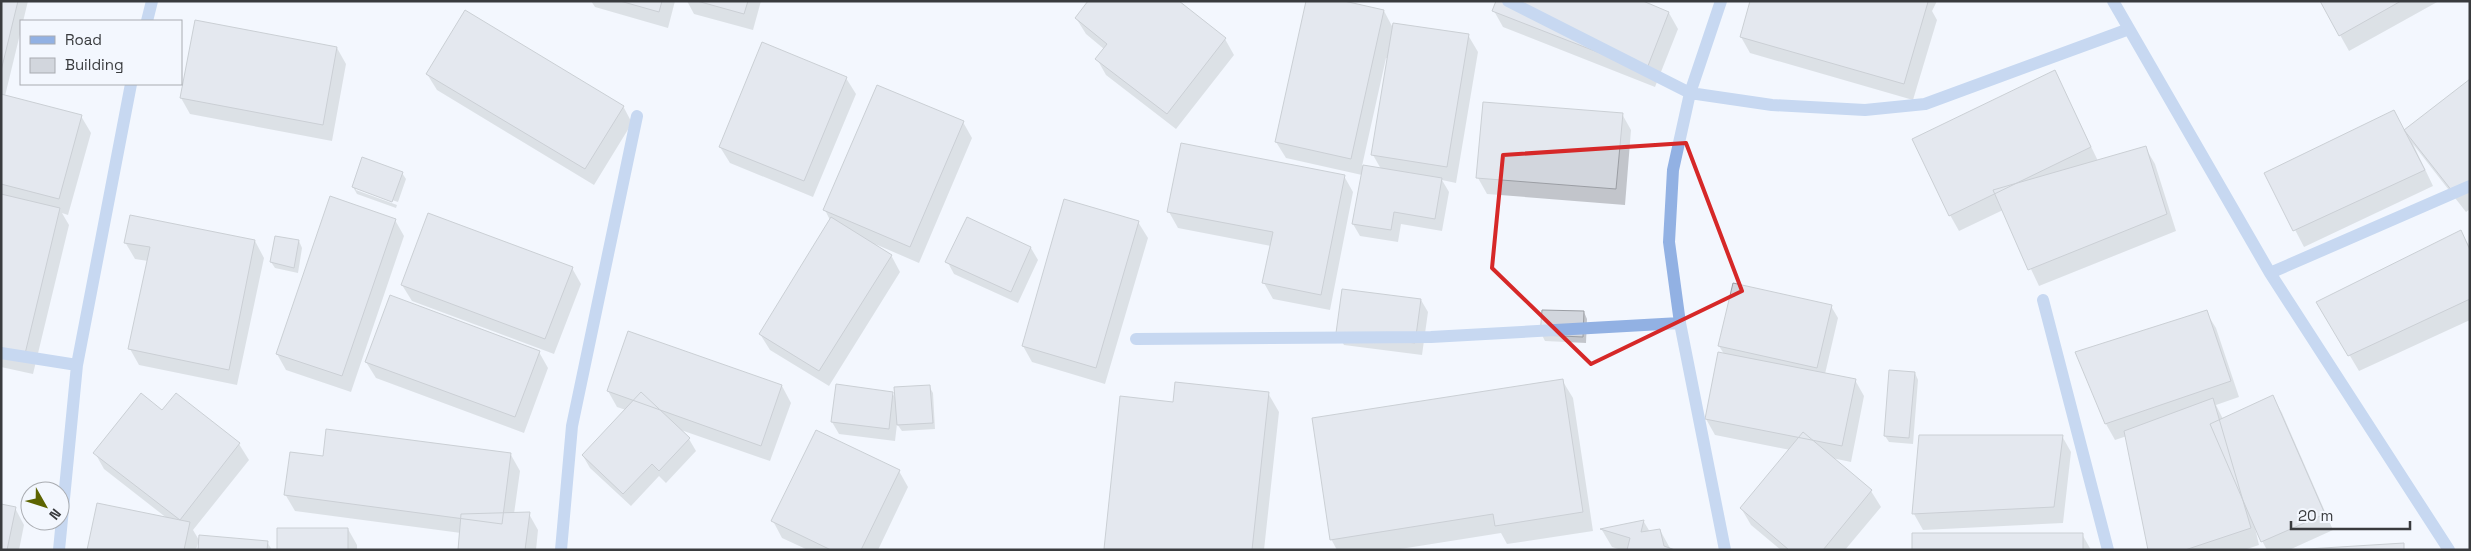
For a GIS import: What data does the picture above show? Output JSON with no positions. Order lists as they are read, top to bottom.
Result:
{
  "legend": ["Road", "Building"],
  "scale_bar": "20 m",
  "north": "bottom right"
}
